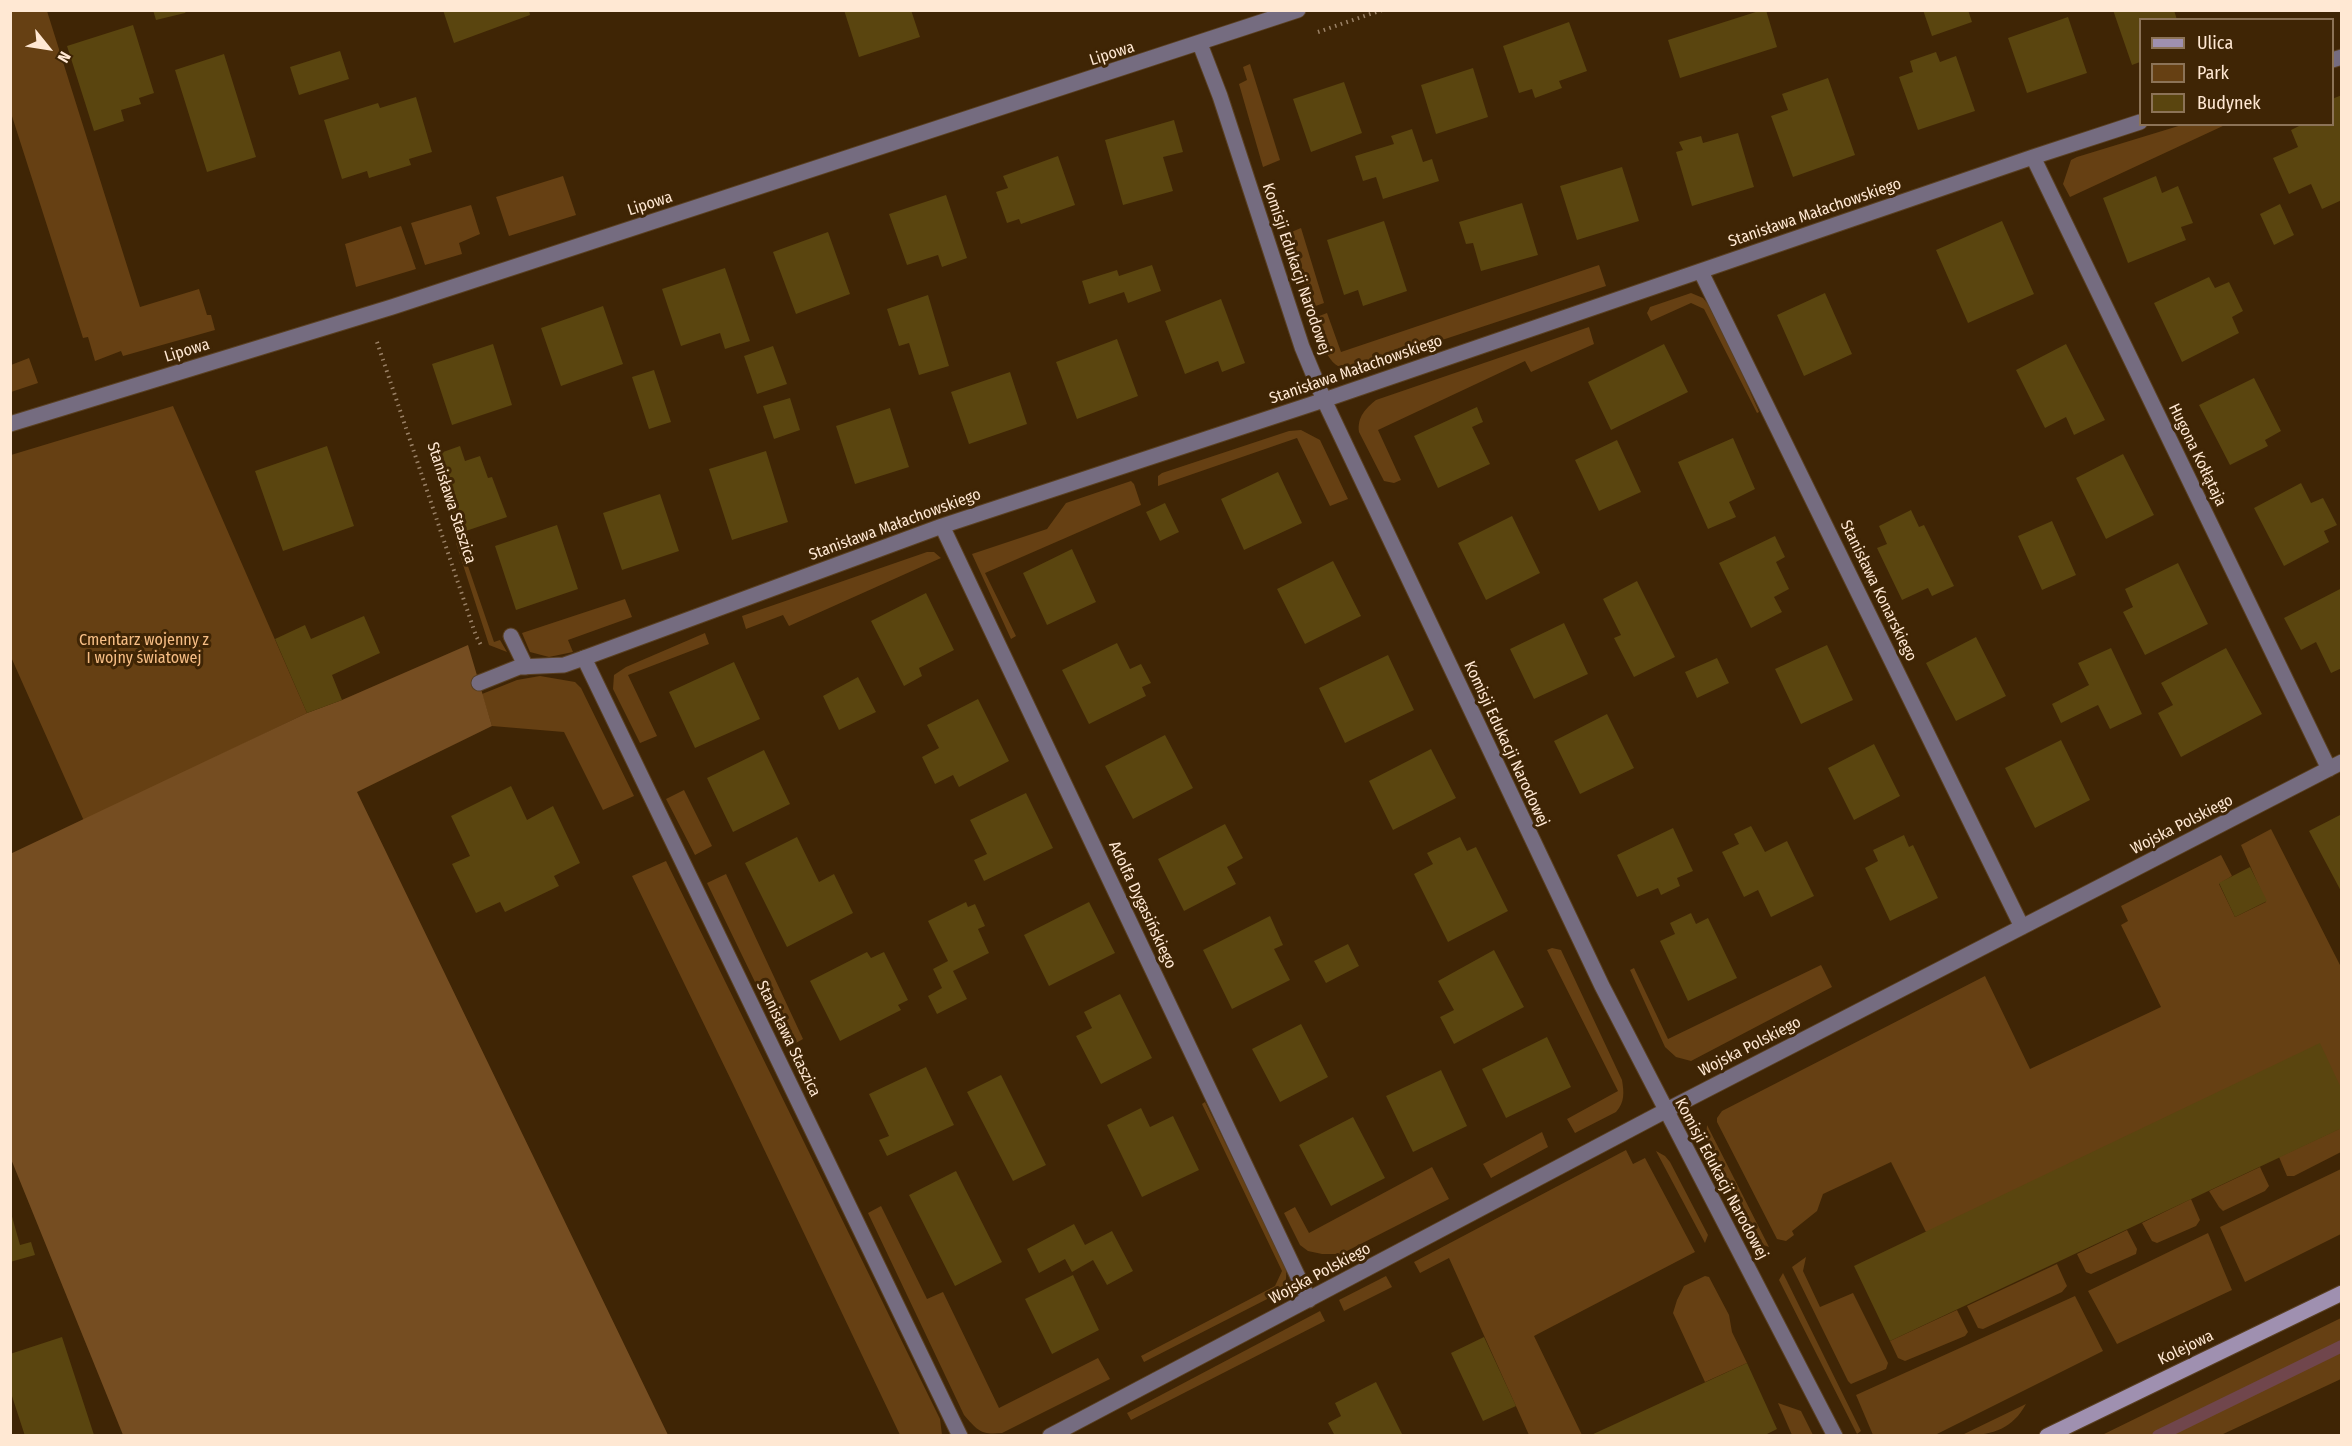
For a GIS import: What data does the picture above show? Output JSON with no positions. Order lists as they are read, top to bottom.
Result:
{
  "streets": {
    "street": [
      "Lipowa",
      "Stanisława Małachowskiego",
      "Komisji Edukacji Narodowej",
      "Hugona Kołłątaja",
      "Stanisława Staszica",
      "Stanisława Konarskiego",
      "Wojska Polskiego",
      "Adolfa Dygasińskiego",
      "Kolejowa"
    ]
  },
  "crossings": [
    ["Lipowa", "Komisji Edukacji Narodowej"],
    ["Stanisława Małachowskiego", "Komisji Edukacji Narodowej"],
    ["Stanisława Małachowskiego", "Hugona Kołłątaja"],
    ["Stanisława Małachowskiego", "Stanisława Staszica"],
    ["Stanisława Małachowskiego", "Stanisława Konarskiego"],
    ["Stanisława Małachowskiego", "Adolfa Dygasińskiego"],
    ["Komisji Edukacji Narodowej", "Wojska Polskiego"],
    ["Hugona Kołłątaja", "Wojska Polskiego"],
    ["Stanisława Konarskiego", "Wojska Polskiego"],
    ["Wojska Polskiego", "Adolfa Dygasińskiego"]
  ],
  "parks": ["Cmentarz wojenny z I wojny światowej"],
  "legend": ["Ulica", "Park", "Budynek"],
  "north": "bottom right"
}
